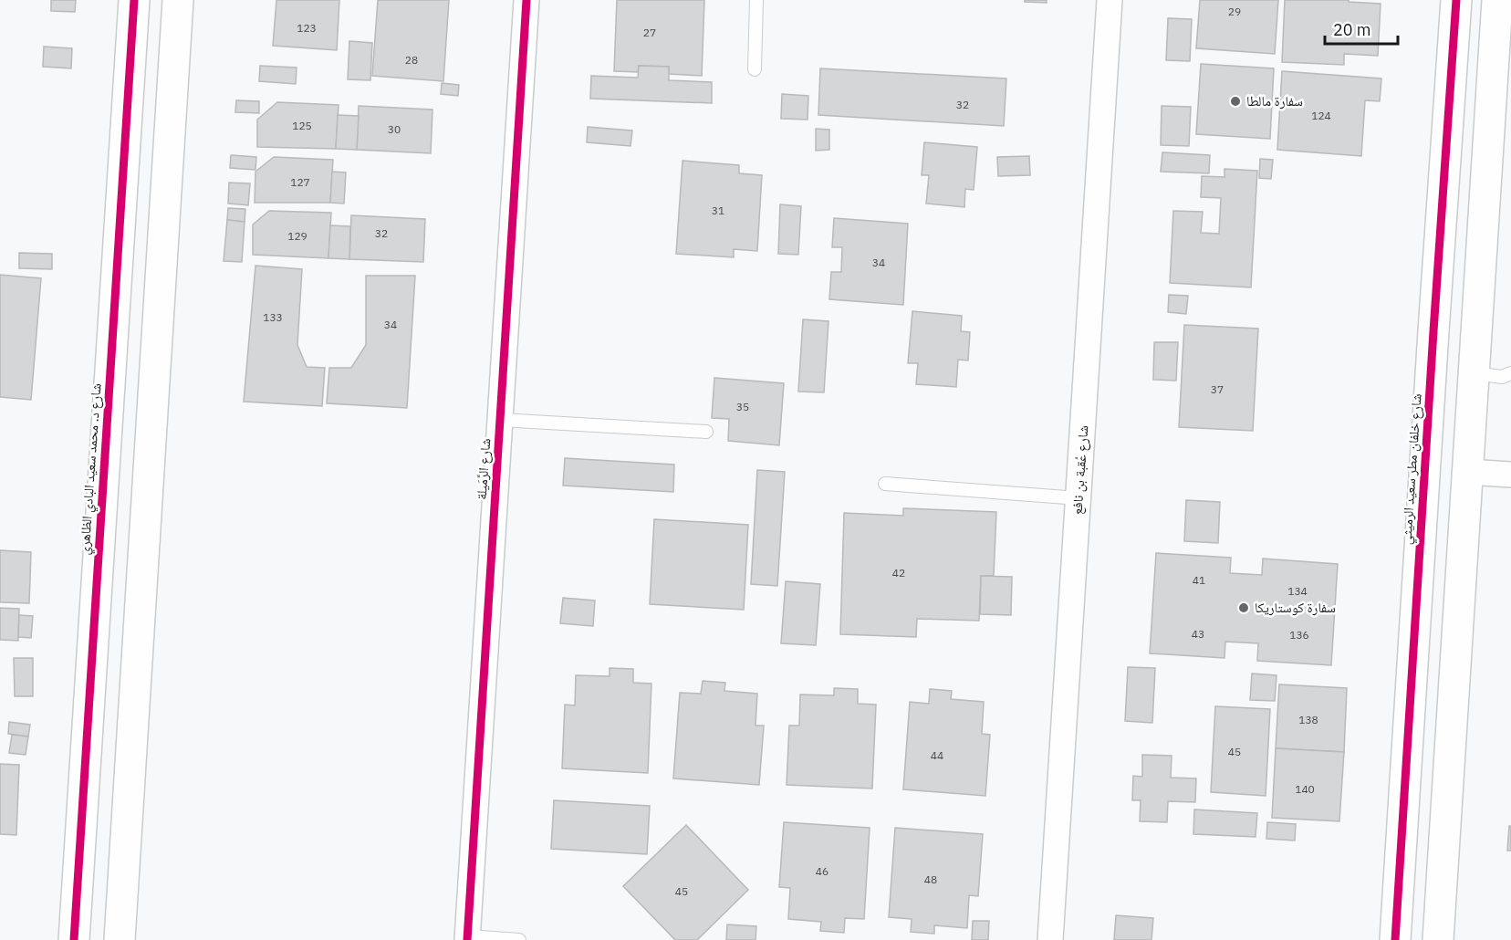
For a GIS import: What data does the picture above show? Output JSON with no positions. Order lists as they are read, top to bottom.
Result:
{
  "streets": {
    "street": [
      "شارع د. محمد سعيد البادي الظاهري",
      "شارع الرِّمَيلة",
      "شارع خلفان مطر سعيد الرميثي",
      "شارع عُقبة بن نافع"
    ]
  },
  "places": ["سفارة مالطا", "سفارة كوستاريكا"],
  "house_numbers": [
    "29",
    "123",
    "27",
    "28",
    "32",
    "124",
    "125",
    "30",
    "127",
    "31",
    "32",
    "129",
    "34",
    "133",
    "34",
    "37",
    "35",
    "42",
    "41",
    "134",
    "43",
    "136",
    "138",
    "45",
    "44",
    "140",
    "46",
    "48",
    "45"
  ],
  "scale_bar": "20 m"
}
